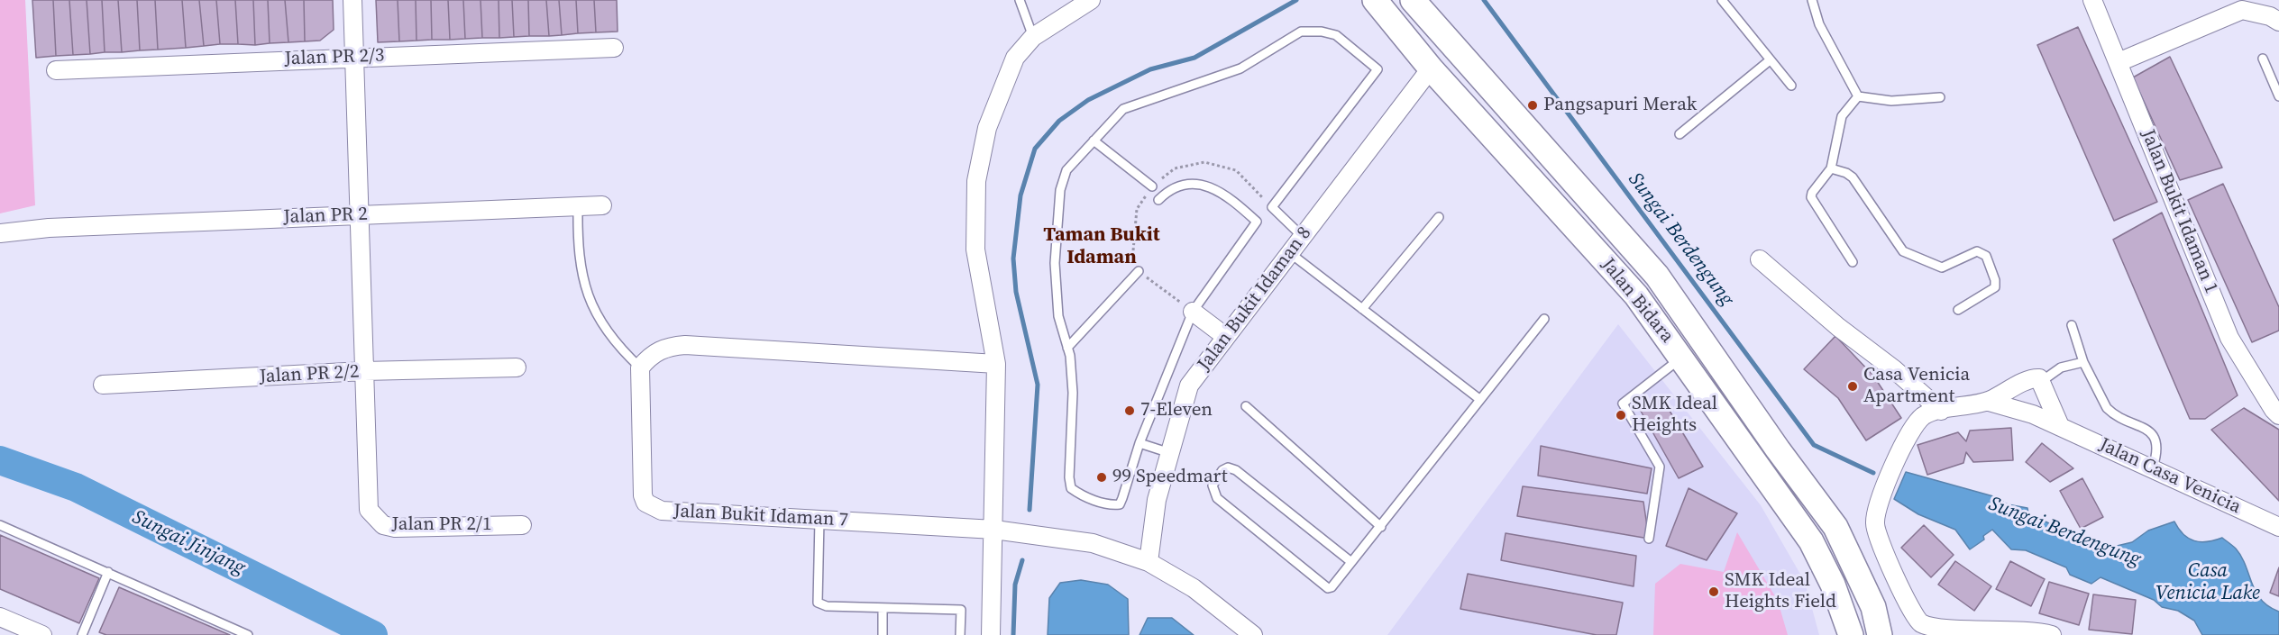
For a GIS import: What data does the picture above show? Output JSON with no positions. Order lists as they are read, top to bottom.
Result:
{
  "streets": {
    "main road": ["Jalan Bidara"],
    "street": [
      "Jalan PR 2/3",
      "Jalan Bukit Idaman 1",
      "Jalan PR 2",
      "Jalan Bukit Idaman 8",
      "Jalan PR 2/2",
      "Jalan Casa Venicia",
      "Jalan Bukit Idaman 7",
      "Jalan PR 2/1"
    ]
  },
  "crossings": [
    ["Jalan Bukit Idaman 8", "Jalan Bidara"],
    ["Jalan Bukit Idaman 8", "Jalan Bukit Idaman 7"],
    ["Jalan PR 2/2", "Jalan PR 2/1"]
  ],
  "districts": ["Taman Bukit Idaman"],
  "water": ["Sungai Berdengung", "Sungai Jinjang", "Casa Venicia Lake"],
  "places": [
    "Pangsapuri Merak",
    "Casa Venicia Apartment",
    "7-Eleven",
    "SMK Ideal Heights",
    "99 Speedmart",
    "SMK Ideal Heights Field"
  ]
}
